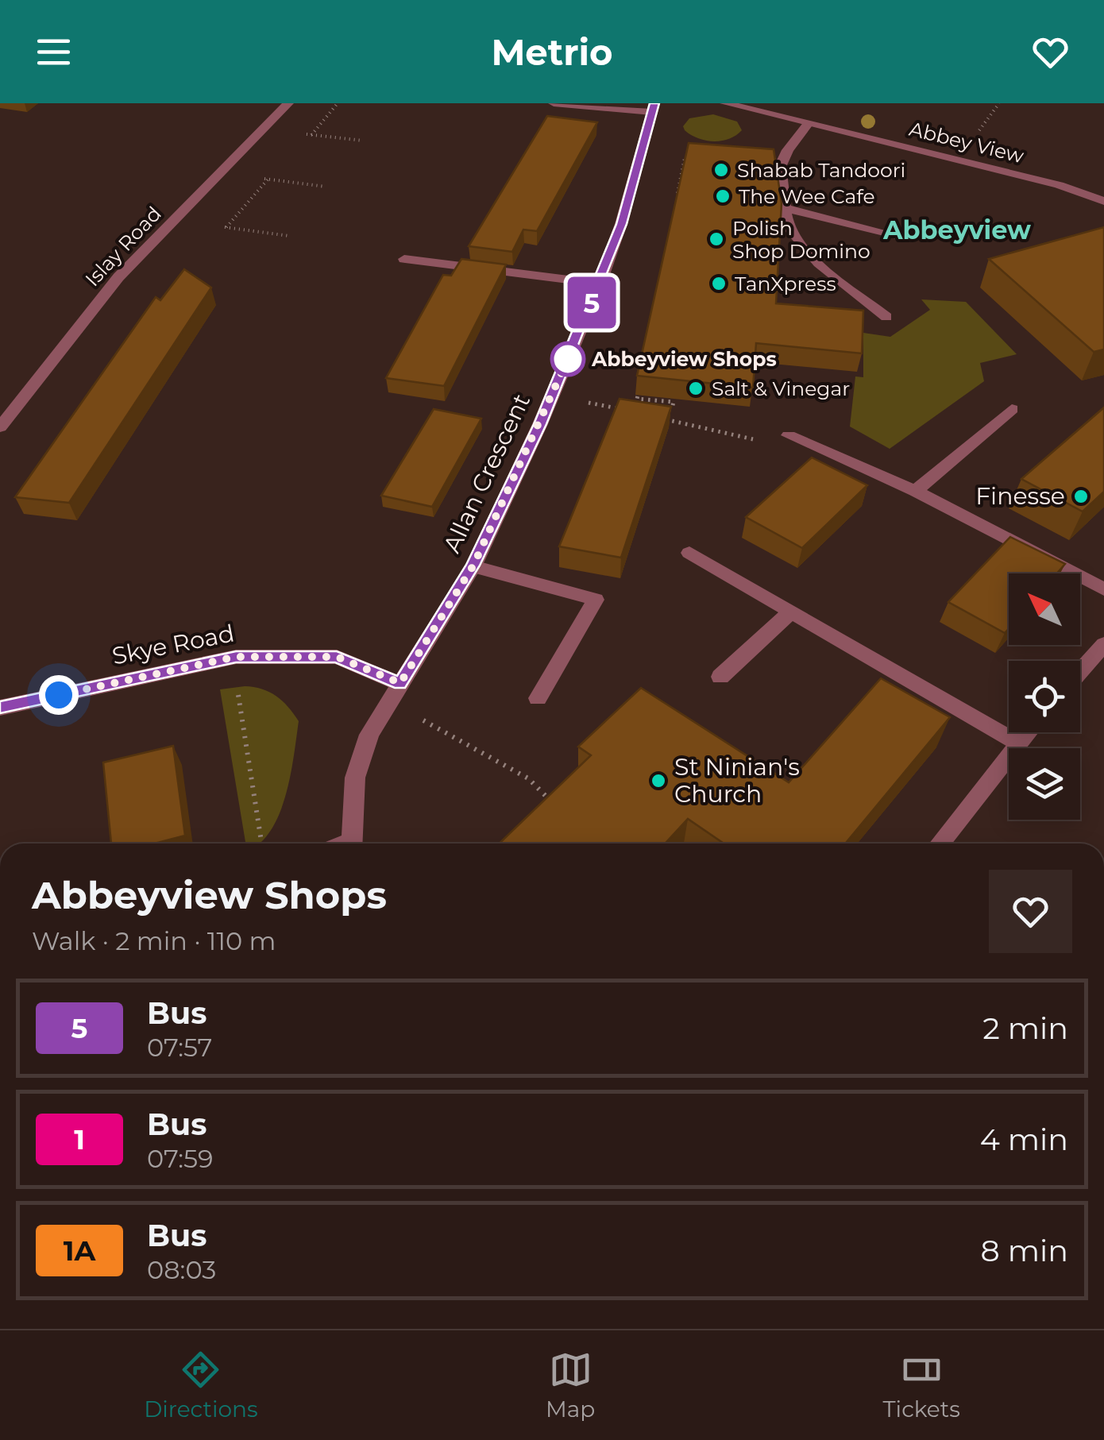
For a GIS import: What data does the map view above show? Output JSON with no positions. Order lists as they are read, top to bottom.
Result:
{
  "streets": {
    "street": [
      "Abbey View",
      "Islay Road",
      "Allan Crescent",
      "Skye Road"
    ]
  },
  "crossings": [
    ["Allan Crescent", "Skye Road"]
  ],
  "districts": ["Abbeyview"],
  "places": [
    "Shabab Tandoori",
    "The Wee Cafe",
    "Polish Shop Domino",
    "TanXpress",
    "Abbeyview Shops",
    "Salt & Vinegar",
    "Finesse",
    "St Ninian's Church"
  ],
  "lines": ["bus line 5"],
  "north": "top left",
  "page": {
    "header": "Metrio",
    "on_map": "5",
    "heading": ["Abbeyview Shops", "Walk · 2 min · 110 m"],
    "list": [
      {
        "mark": "5",
        "name": "Bus",
        "note": "07:57",
        "value": "2 min"
      },
      {
        "mark": "1",
        "name": "Bus",
        "note": "07:59",
        "value": "4 min"
      },
      {
        "mark": "1A",
        "name": "Bus",
        "note": "08:03",
        "value": "8 min"
      }
    ],
    "tabs": ["Directions", "Map", "Tickets"]
  }
}
